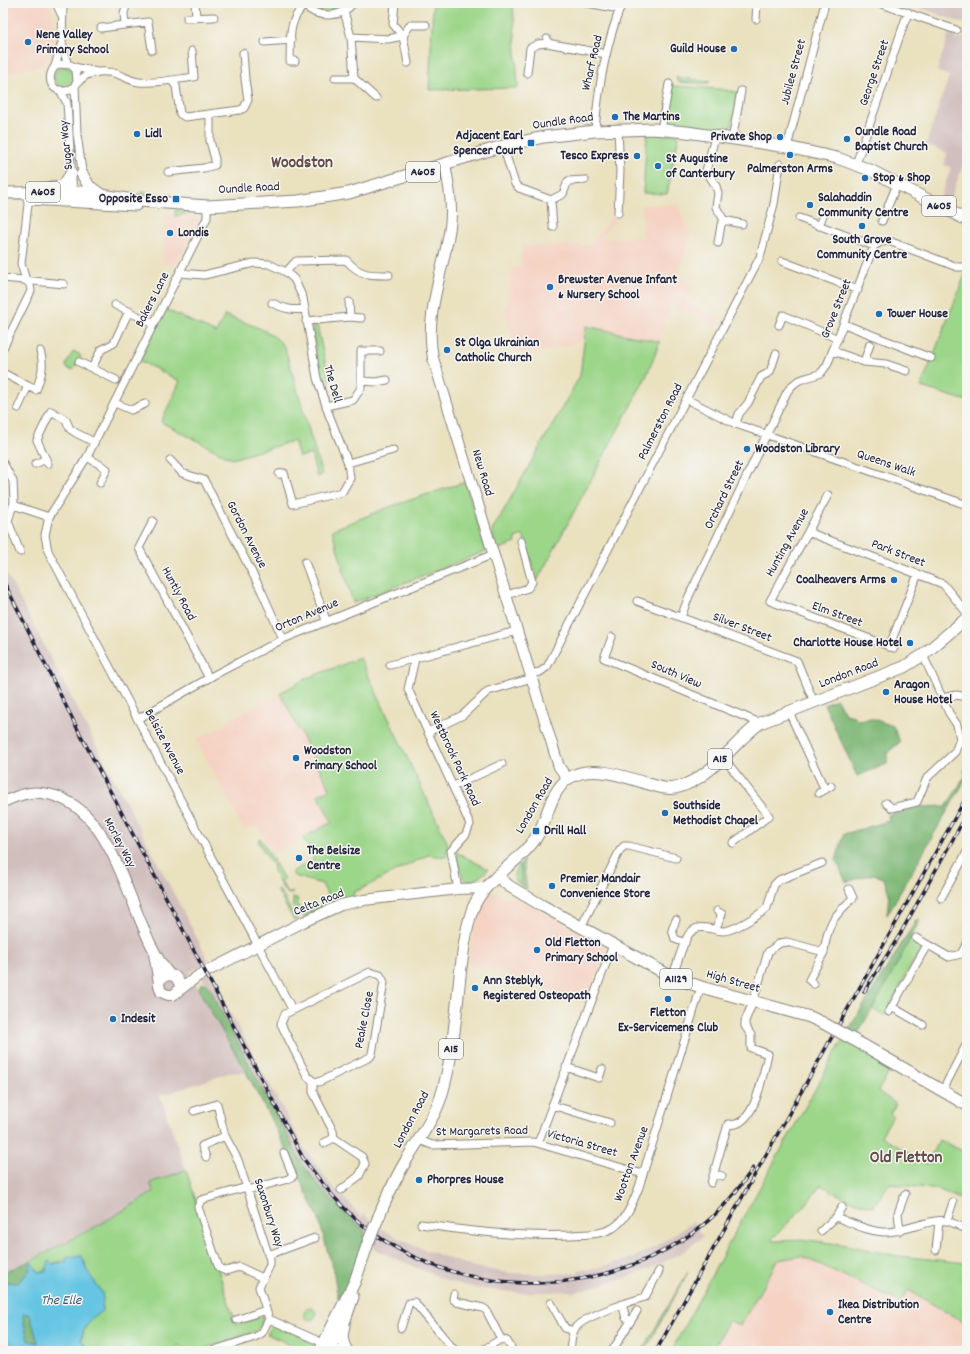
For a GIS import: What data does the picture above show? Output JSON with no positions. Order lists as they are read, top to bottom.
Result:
{
  "streets": {
    "main road": [
      "Oundle Road",
      "A605",
      "London Road",
      "A15",
      "A1129",
      "High Street"
    ],
    "street": [
      "Wharf Road",
      "Jubilee Street",
      "George Street",
      "Sugar Way",
      "Bakers Lane",
      "Grove Street",
      "The Dell",
      "Palmerston Road",
      "Queens Walk",
      "New Road",
      "Orchard Street",
      "Gordon Avenue",
      "Hunting Avenue",
      "Park Street",
      "Huntly Road",
      "Elm Street",
      "Orton Avenue",
      "Silver Street",
      "South View",
      "Belsize Avenue",
      "Westbrook Park Road",
      "Morley Way",
      "Celta Road",
      "Peake Close",
      "St Margarets Road",
      "Victoria Street",
      "Wootton Avenue",
      "Saxonbury Way"
    ]
  },
  "crossings": [
    ["Wharf Road", "Oundle Road"],
    ["Jubilee Street", "Oundle Road"],
    ["George Street", "Oundle Road"],
    ["Oundle Road", "Sugar Way"],
    ["Oundle Road", "Bakers Lane"],
    ["Oundle Road", "New Road"],
    ["Bakers Lane", "The Dell"],
    ["Bakers Lane", "Belsize Avenue"],
    ["Grove Street", "Orchard Street"],
    ["Palmerston Road", "Queens Walk"],
    ["Palmerston Road", "New Road"],
    ["Palmerston Road", "Westbrook Park Road"],
    ["Queens Walk", "Orchard Street"],
    ["New Road", "Orton Avenue"],
    ["New Road", "London Road"],
    ["Orchard Street", "Silver Street"],
    ["Gordon Avenue", "Orton Avenue"],
    ["Hunting Avenue", "Park Street"],
    ["Hunting Avenue", "Elm Street"],
    ["Park Street", "Elm Street"],
    ["Huntly Road", "Orton Avenue"],
    ["Orton Avenue", "Belsize Avenue"],
    ["Silver Street", "London Road"],
    ["London Road", "South View"],
    ["London Road", "A15"],
    ["London Road", "Celta Road"],
    ["London Road", "High Street"],
    ["London Road", "St Margarets Road"],
    ["Belsize Avenue", "Celta Road"],
    ["Westbrook Park Road", "Celta Road"],
    ["Morley Way", "Celta Road"],
    ["High Street", "St Margarets Road"],
    ["High Street", "Wootton Avenue"],
    ["St Margarets Road", "Victoria Street"],
    ["Victoria Street", "Wootton Avenue"]
  ],
  "districts": ["Woodston", "Old Fletton"],
  "water": ["The Elle"],
  "places": {
    "other": [
      "Nene Valley Primary School",
      "Guild House",
      "The Martins",
      "Lidl",
      "Private Shop",
      "Oundle Road Baptist Church",
      "Palmerston Arms",
      "Tesco Express",
      "St Augustine of Canterbury",
      "Stop & Shop",
      "Salahaddin Community Centre",
      "South Grove Community Centre",
      "Londis",
      "Brewster Avenue Infant & Nursery School",
      "Tower House",
      "St Olga Ukrainian Catholic Church",
      "Woodston Library",
      "Coalheavers Arms",
      "Charlotte House Hotel",
      "Aragon House Hotel",
      "Woodston Primary School",
      "Southside Methodist Chapel",
      "The Belsize Centre",
      "Premier Mandair Convenience Store",
      "Old Fletton Primary School",
      "Ann Steblyk, Registered Osteopath",
      "Fletton Ex-Servicemens Club",
      "Indesit",
      "Phorpres House",
      "Ikea Distribution Centre"
    ],
    "transit": ["Adjacent Earl Spencer Court", "Opposite Esso", "Drill Hall"]
  }
}
